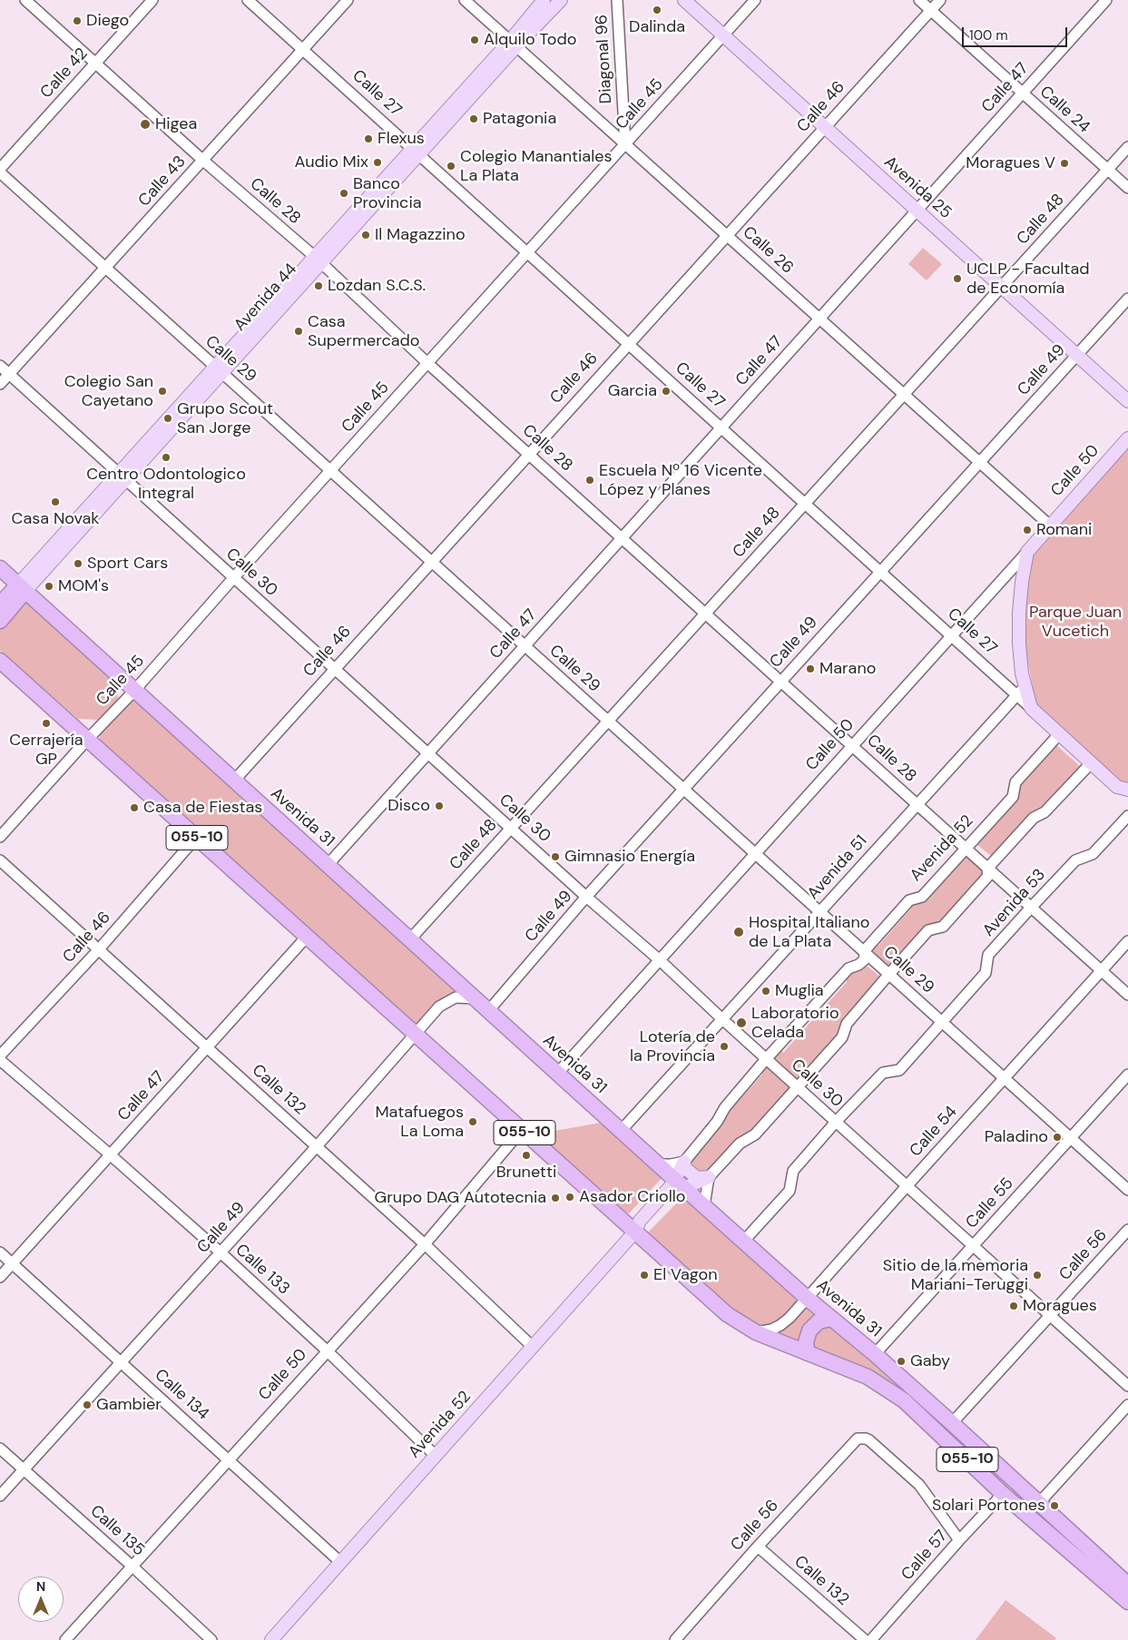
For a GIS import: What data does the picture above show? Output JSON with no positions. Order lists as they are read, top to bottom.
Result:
{
  "streets": {
    "highway": ["Avenida 44", "Avenida 31", "055-10"],
    "main road": ["Avenida 25", "Calle 50", "Avenida 52"],
    "street": [
      "Diagonal 96",
      "Calle 42",
      "Calle 47",
      "Calle 27",
      "Calle 45",
      "Calle 46",
      "Calle 24",
      "Calle 43",
      "Calle 28",
      "Calle 48",
      "Calle 26",
      "Calle 29",
      "Calle 49",
      "Calle 30",
      "Avenida 51",
      "Avenida 53",
      "Calle 132",
      "Calle 54",
      "Calle 55",
      "Calle 56",
      "Calle 133",
      "Calle 134",
      "Calle 135",
      "Calle 57"
    ]
  },
  "crossings": [
    ["Diagonal 96", "Calle 45"],
    ["Diagonal 96", "Calle 26"],
    ["Calle 42", "Calle 28"],
    ["Calle 47", "Calle 27"],
    ["Calle 47", "Calle 24"],
    ["Calle 47", "Avenida 25"],
    ["Calle 47", "Calle 28"],
    ["Calle 47", "Calle 26"],
    ["Calle 47", "Calle 29"],
    ["Calle 47", "Calle 30"],
    ["Calle 47", "Avenida 31"],
    ["Calle 47", "Calle 132"],
    ["Calle 47", "Calle 133"],
    ["Calle 47", "Calle 134"],
    ["Calle 27", "Calle 45"],
    ["Calle 27", "Calle 46"],
    ["Calle 27", "Calle 43"],
    ["Calle 27", "Calle 48"],
    ["Calle 27", "Avenida 44"],
    ["Calle 27", "Calle 49"],
    ["Calle 27", "Calle 50"],
    ["Calle 27", "Avenida 51"],
    ["Calle 45", "Avenida 25"],
    ["Calle 45", "Calle 28"],
    ["Calle 45", "Calle 26"],
    ["Calle 45", "Calle 29"],
    ["Calle 45", "Calle 30"],
    ["Calle 45", "Avenida 31"],
    ["Calle 46", "Calle 24"],
    ["Calle 46", "Avenida 25"],
    ["Calle 46", "Calle 28"],
    ["Calle 46", "Calle 26"],
    ["Calle 46", "Calle 29"],
    ["Calle 46", "Calle 30"],
    ["Calle 46", "Avenida 31"],
    ["Calle 46", "Calle 132"],
    ["Calle 24", "Calle 48"],
    ["Calle 43", "Calle 28"],
    ["Calle 43", "Calle 29"],
    ["Calle 43", "Calle 30"],
    ["Avenida 25", "Calle 48"],
    ["Avenida 25", "Calle 49"],
    ["Calle 28", "Calle 48"],
    ["Calle 28", "Avenida 44"],
    ["Calle 28", "Calle 49"],
    ["Calle 28", "Calle 50"],
    ["Calle 28", "Avenida 52"],
    ["Calle 28", "Avenida 51"],
    ["Calle 28", "Avenida 53"],
    ["Calle 28", "Calle 54"],
    ["Calle 48", "Calle 26"],
    ["Calle 48", "Calle 29"],
    ["Calle 48", "Calle 30"],
    ["Calle 48", "Avenida 31"],
    ["Calle 26", "Avenida 44"],
    ["Calle 26", "Calle 49"],
    ["Calle 26", "Calle 50"],
    ["Avenida 44", "Calle 29"],
    ["Avenida 44", "Calle 30"],
    ["Avenida 44", "Avenida 31"],
    ["Calle 29", "Calle 49"],
    ["Calle 29", "Calle 50"],
    ["Calle 29", "Avenida 52"],
    ["Calle 29", "Avenida 51"],
    ["Calle 29", "Avenida 53"],
    ["Calle 29", "Calle 54"],
    ["Calle 29", "Calle 55"],
    ["Calle 49", "Calle 30"],
    ["Calle 49", "Avenida 31"],
    ["Calle 49", "Calle 132"],
    ["Calle 49", "Calle 133"],
    ["Calle 49", "Calle 134"],
    ["Calle 49", "Calle 135"],
    ["Calle 50", "Calle 30"],
    ["Calle 50", "Avenida 31"],
    ["Calle 50", "Calle 132"],
    ["Calle 50", "Calle 133"],
    ["Calle 50", "Calle 134"],
    ["Calle 50", "Calle 135"],
    ["Calle 30", "Avenida 52"],
    ["Calle 30", "Avenida 51"],
    ["Calle 30", "Avenida 53"],
    ["Calle 30", "Calle 54"],
    ["Calle 30", "Calle 55"],
    ["Calle 30", "Calle 56"],
    ["Avenida 31", "Avenida 52"],
    ["Avenida 31", "Avenida 51"],
    ["Avenida 31", "Avenida 53"],
    ["Avenida 31", "Calle 54"],
    ["Avenida 31", "Calle 55"],
    ["Avenida 31", "Calle 56"],
    ["Avenida 31", "Calle 57"],
    ["Avenida 52", "Calle 132"],
    ["Avenida 52", "Calle 133"],
    ["Avenida 52", "Calle 134"],
    ["Calle 132", "Calle 56"],
    ["Calle 56", "Calle 57"]
  ],
  "parks": ["Parque Juan Vucetich"],
  "places": [
    "Dalinda",
    "Diego",
    "Alquilo Todo",
    "Patagonia",
    "Higea",
    "Flexus",
    "Audio Mix",
    "Moragues V",
    "Colegio Manantiales La Plata",
    "Banco Provincia",
    "Il Magazzino",
    "UCLP - Facultad de Economía",
    "Lozdan S.C.S.",
    "Casa Supermercado",
    "Colegio San Cayetano",
    "Garcia",
    "Grupo Scout San Jorge",
    "Centro Odontologico Integral",
    "Escuela Nº 16 Vicente López y Planes",
    "Casa Novak",
    "Romani",
    "Sport Cars",
    "MOM's",
    "Marano",
    "Cerrajería GP",
    "Disco",
    "Casa de Fiestas",
    "Gimnasio Energía",
    "Hospital Italiano de La Plata",
    "Muglia",
    "Laboratorio Celada",
    "Lotería de la Provincia",
    "Matafuegos La Loma",
    "Paladino",
    "Brunetti",
    "Asador Criollo",
    "Grupo DAG Autotecnia",
    "El Vagon",
    "Sitio de la memoria Mariani-Teruggi",
    "Moragues",
    "Gaby",
    "Gambier",
    "Solari Portones"
  ],
  "scale_bar": "100 m",
  "north": "top"
}
